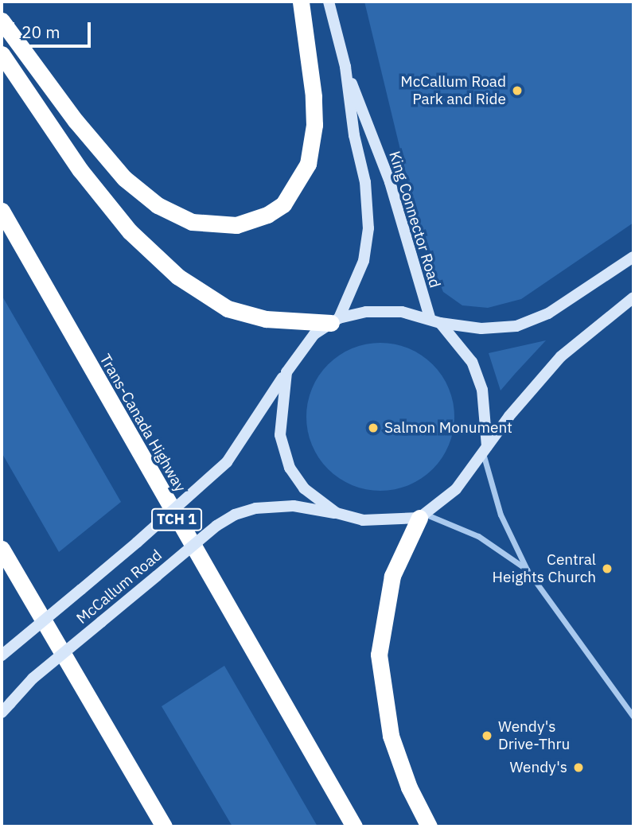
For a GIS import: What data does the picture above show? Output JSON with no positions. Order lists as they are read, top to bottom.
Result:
{
  "streets": {
    "highway": ["Trans-Canada Highway", "TCH 1"],
    "main road": ["King Connector Road", "McCallum Road"]
  },
  "crossings": [
    ["King Connector Road", "McCallum Road"]
  ],
  "places": [
    "McCallum Road Park and Ride",
    "Salmon Monument",
    "Central Heights Church",
    "Wendy's Drive-Thru",
    "Wendy's"
  ],
  "scale_bar": "20 m"
}
